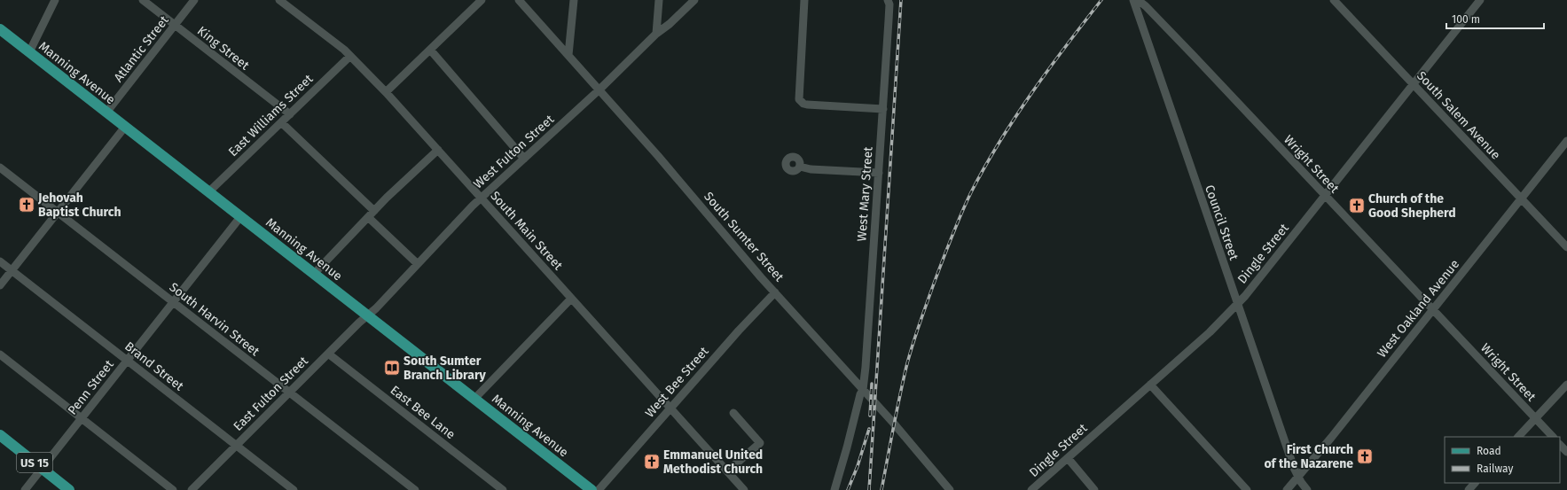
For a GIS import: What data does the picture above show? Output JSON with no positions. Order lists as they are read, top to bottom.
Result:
{
  "streets": {
    "main road": ["Manning Avenue", "US 15"],
    "street": [
      "King Street",
      "Atlantic Street",
      "East Williams Street",
      "South Salem Avenue",
      "West Fulton Street",
      "Wright Street",
      "West Mary Street",
      "Council Street",
      "South Main Street",
      "South Sumter Street",
      "Dingle Street",
      "West Oakland Avenue",
      "South Harvin Street",
      "Brand Street",
      "West Bee Street",
      "Penn Street",
      "East Fulton Street",
      "East Bee Lane"
    ]
  },
  "crossings": [
    ["King Street", "Atlantic Street"],
    ["King Street", "East Williams Street"],
    ["Atlantic Street", "Manning Avenue"],
    ["Manning Avenue", "East Williams Street"],
    ["Manning Avenue", "West Fulton Street"],
    ["Manning Avenue", "Penn Street"],
    ["Manning Avenue", "East Fulton Street"],
    ["East Williams Street", "South Main Street"],
    ["South Salem Avenue", "Dingle Street"],
    ["South Salem Avenue", "West Oakland Avenue"],
    ["West Fulton Street", "South Main Street"],
    ["West Fulton Street", "South Sumter Street"],
    ["West Fulton Street", "East Fulton Street"],
    ["Wright Street", "Dingle Street"],
    ["Wright Street", "West Oakland Avenue"],
    ["West Mary Street", "South Sumter Street"],
    ["Council Street", "Dingle Street"],
    ["Council Street", "West Oakland Avenue"],
    ["South Main Street", "West Bee Street"],
    ["South Sumter Street", "West Bee Street"],
    ["South Harvin Street", "Penn Street"],
    ["South Harvin Street", "East Fulton Street"],
    ["Brand Street", "Penn Street"],
    ["Brand Street", "East Fulton Street"],
    ["Penn Street", "US 15"],
    ["East Fulton Street", "East Bee Lane"]
  ],
  "places": {
    "church": [
      "Jehovah Baptist Church",
      "Church of the Good Shepherd",
      "First Church of the Nazarene",
      "Emmanuel United Methodist Church"
    ],
    "library": ["South Sumter Branch Library"]
  },
  "legend": ["Road", "Railway"],
  "scale_bar": "100 m"
}
